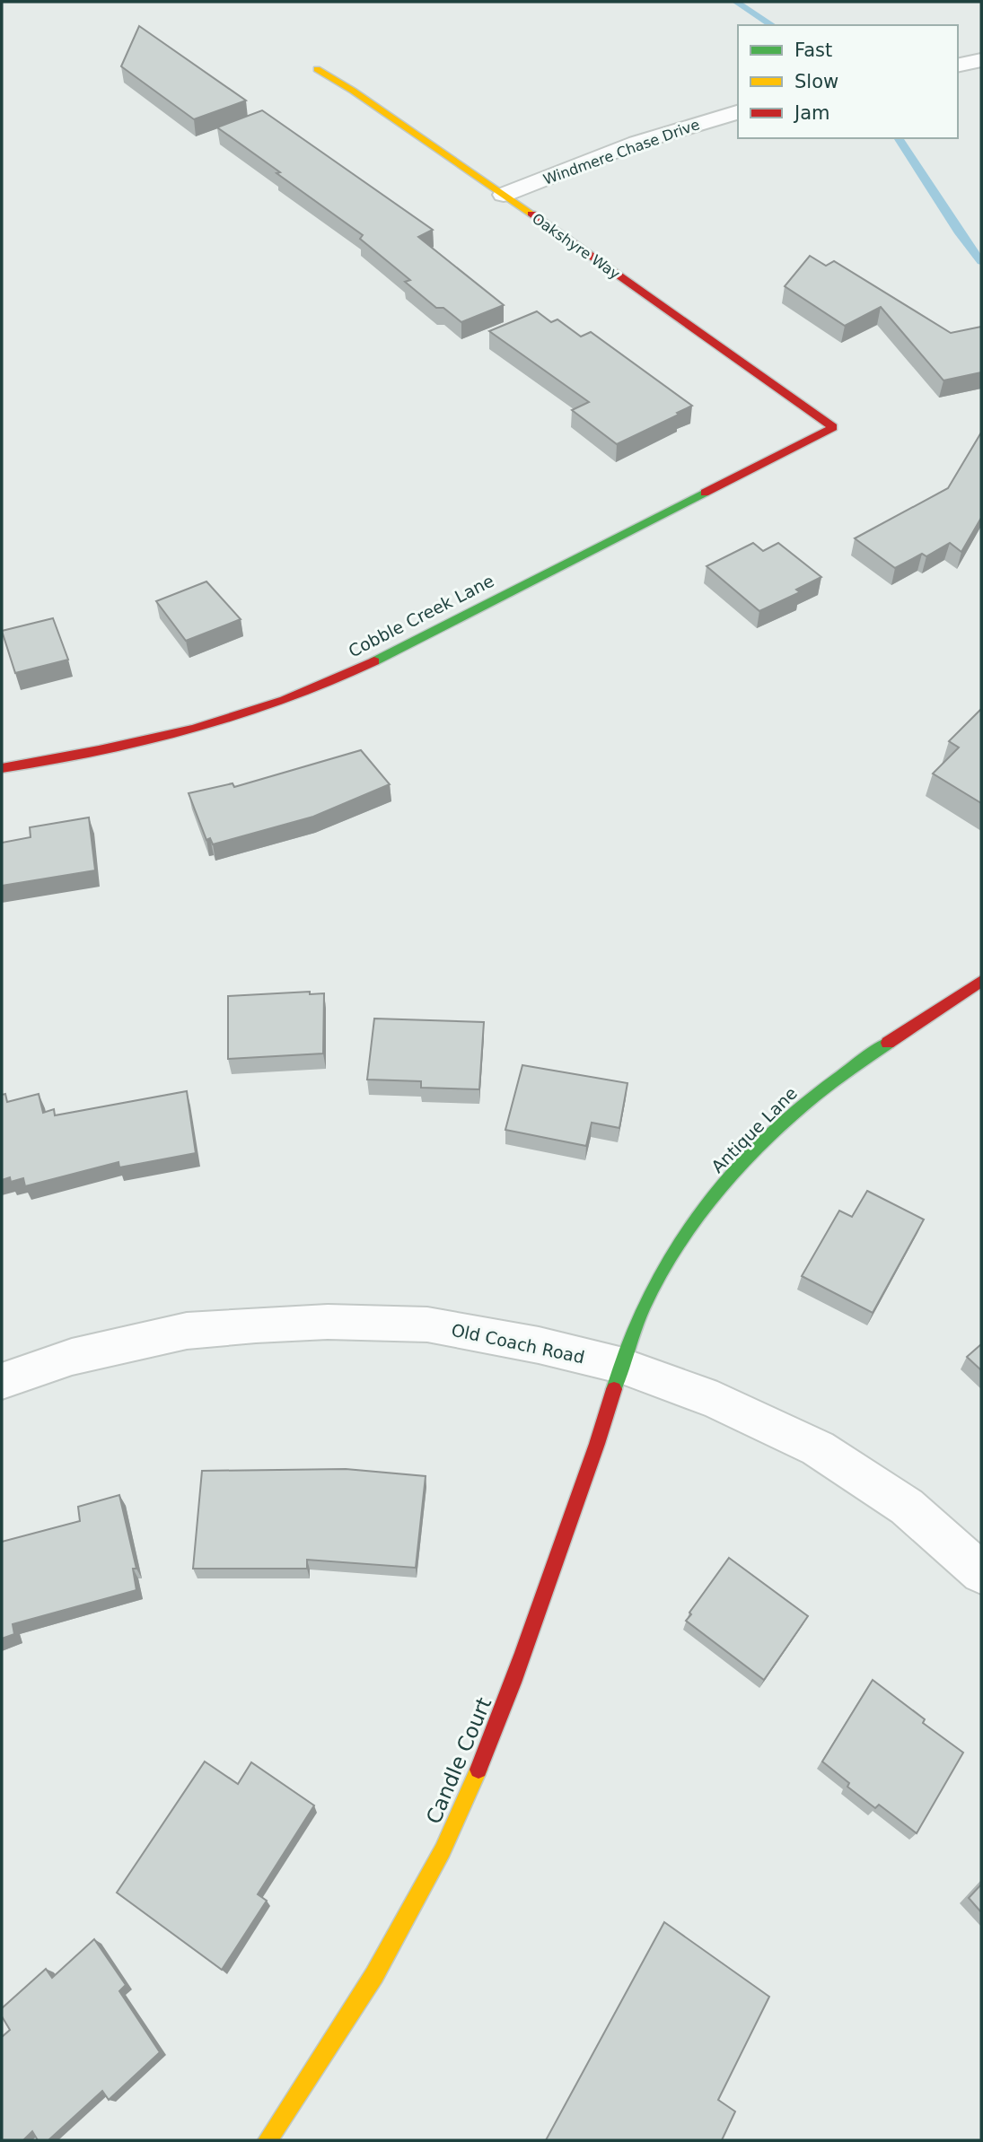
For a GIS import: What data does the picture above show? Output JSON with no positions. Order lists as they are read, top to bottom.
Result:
{
  "streets": {
    "street": [
      "Windmere Chase Drive",
      "Oakshyre Way",
      "Cobble Creek Lane",
      "Antique Lane",
      "Old Coach Road",
      "Candle Court"
    ]
  },
  "crossings": [
    ["Windmere Chase Drive", "Oakshyre Way"],
    ["Oakshyre Way", "Cobble Creek Lane"],
    ["Antique Lane", "Old Coach Road"],
    ["Antique Lane", "Candle Court"],
    ["Old Coach Road", "Candle Court"]
  ],
  "legend": ["Fast", "Slow", "Jam"]
}
